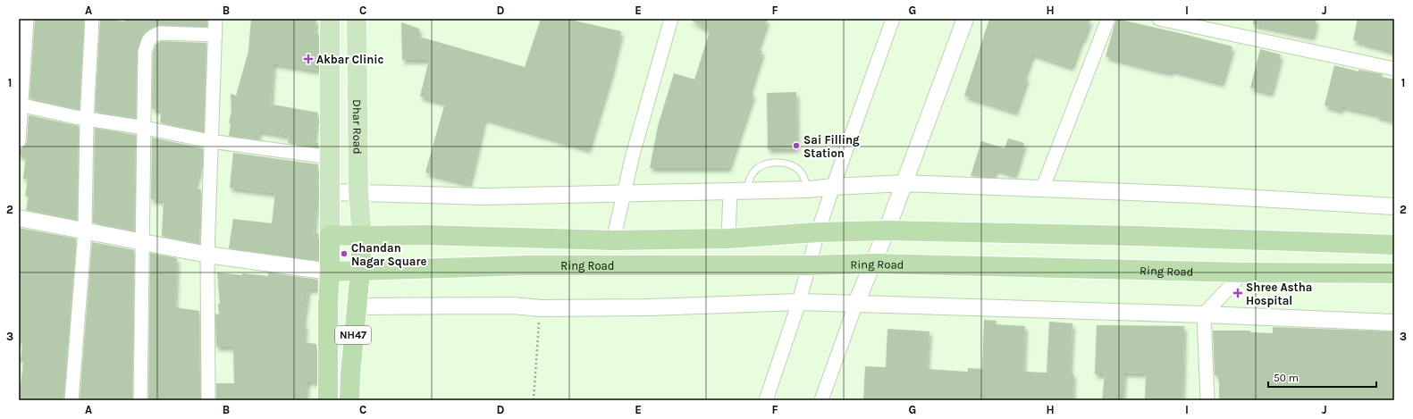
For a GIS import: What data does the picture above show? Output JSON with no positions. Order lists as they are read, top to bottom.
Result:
{
  "streets": {
    "highway": ["Ring Road", "NH47"],
    "main road": ["Dhar Road"]
  },
  "crossings": [
    ["Ring Road", "NH47"]
  ],
  "places": {
    "health": ["Akbar Clinic", "Shree Astha Hospital"],
    "other": ["Sai Filling Station", "Chandan Nagar Square"]
  },
  "scale_bar": "50 m",
  "grid": {
    "columns": [
      "A",
      "B",
      "C",
      "D",
      "E",
      "F",
      "G",
      "H",
      "I",
      "J"
    ],
    "rows": ["1", "2", "3"]
  }
}
